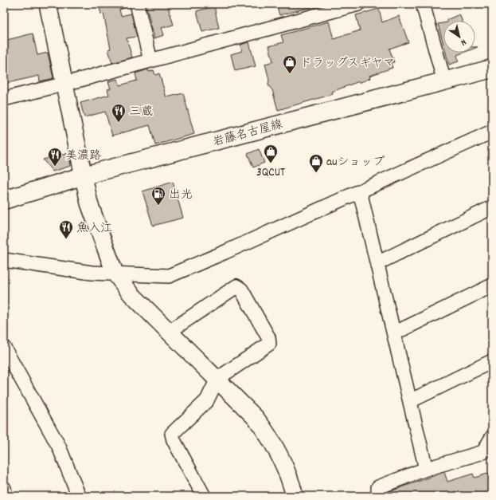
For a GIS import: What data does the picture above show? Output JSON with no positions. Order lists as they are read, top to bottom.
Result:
{
  "streets": {
    "main road": ["岩藤名古屋線"]
  },
  "places": {
    "shop": ["ドラッグスギヤマ", "3QCUT", "auショップ"],
    "restaurant": ["三蔵", "美濃路", "魚入江"],
    "fuel station": ["出光"]
  },
  "north": "bottom right"
}
